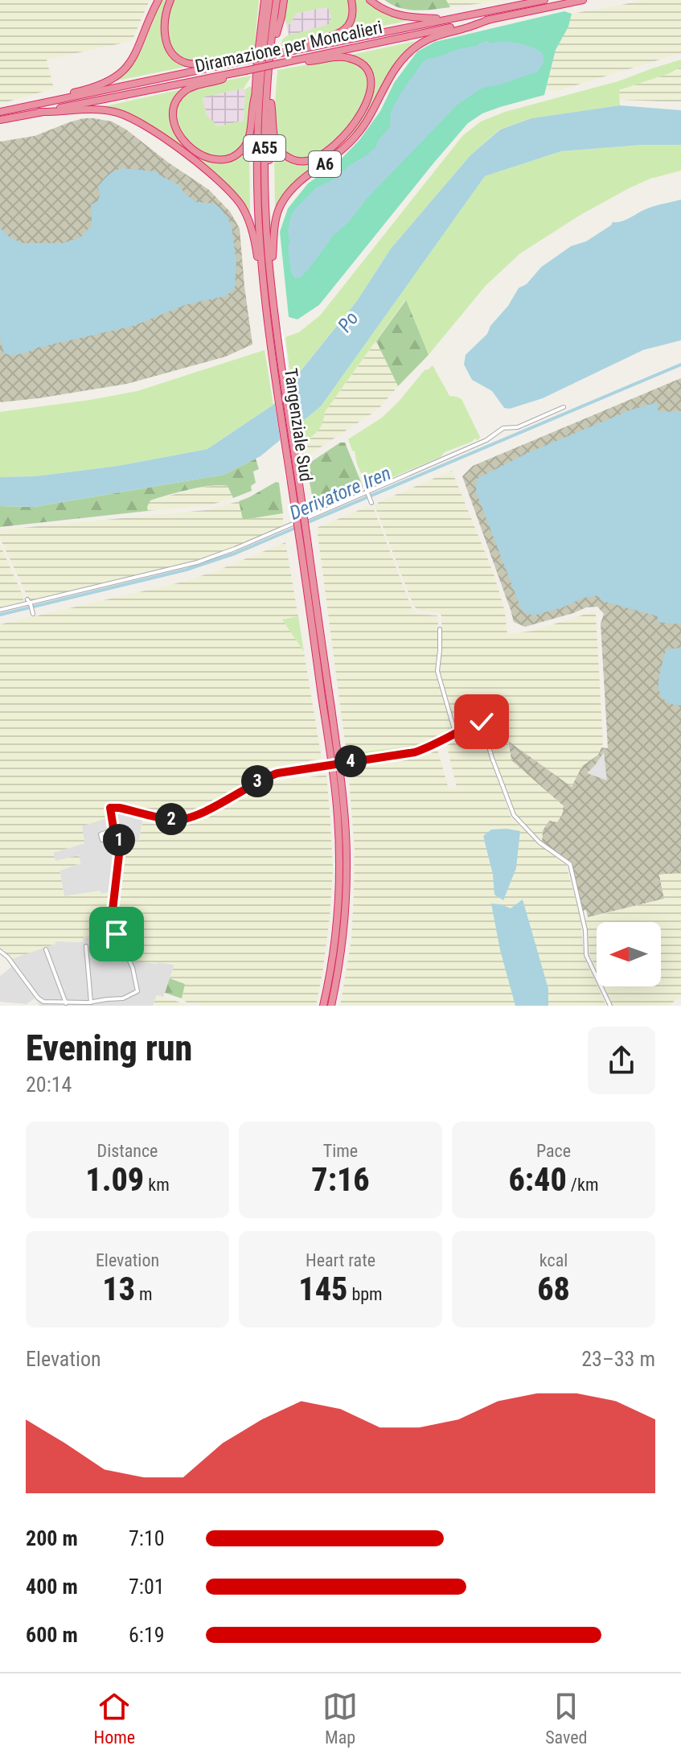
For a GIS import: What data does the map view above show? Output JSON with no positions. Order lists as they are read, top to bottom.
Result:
{
  "streets": {
    "highway": [
      "Diramazione per Moncalieri",
      "A55",
      "A6",
      "Tangenziale Sud"
    ]
  },
  "crossings": [
    ["Diramazione per Moncalieri", "A6"],
    ["A55", "Tangenziale Sud"],
    ["A6", "Tangenziale Sud"]
  ],
  "water": ["Po", "Derivatore Iren"],
  "north": "left",
  "page": {
    "pins": [
      "4",
      "3",
      "2",
      "1"
    ],
    "heading": ["Evening run", "20:14"],
    "stats": [
      ["Distance", "1.09 km"],
      ["Time", "7:16"],
      ["Pace", "6:40 /km"],
      ["Elevation", "13 m"],
      ["Heart rate", "145 bpm"],
      ["kcal", "68"]
    ],
    "chart": ["Elevation", "23–33 m"],
    "list": [
      {
        "name": "200 m",
        "note": "7:10"
      },
      {
        "name": "400 m",
        "note": "7:01"
      },
      {
        "name": "600 m",
        "note": "6:19"
      }
    ],
    "tabs": ["Home", "Map", "Saved"]
  }
}
